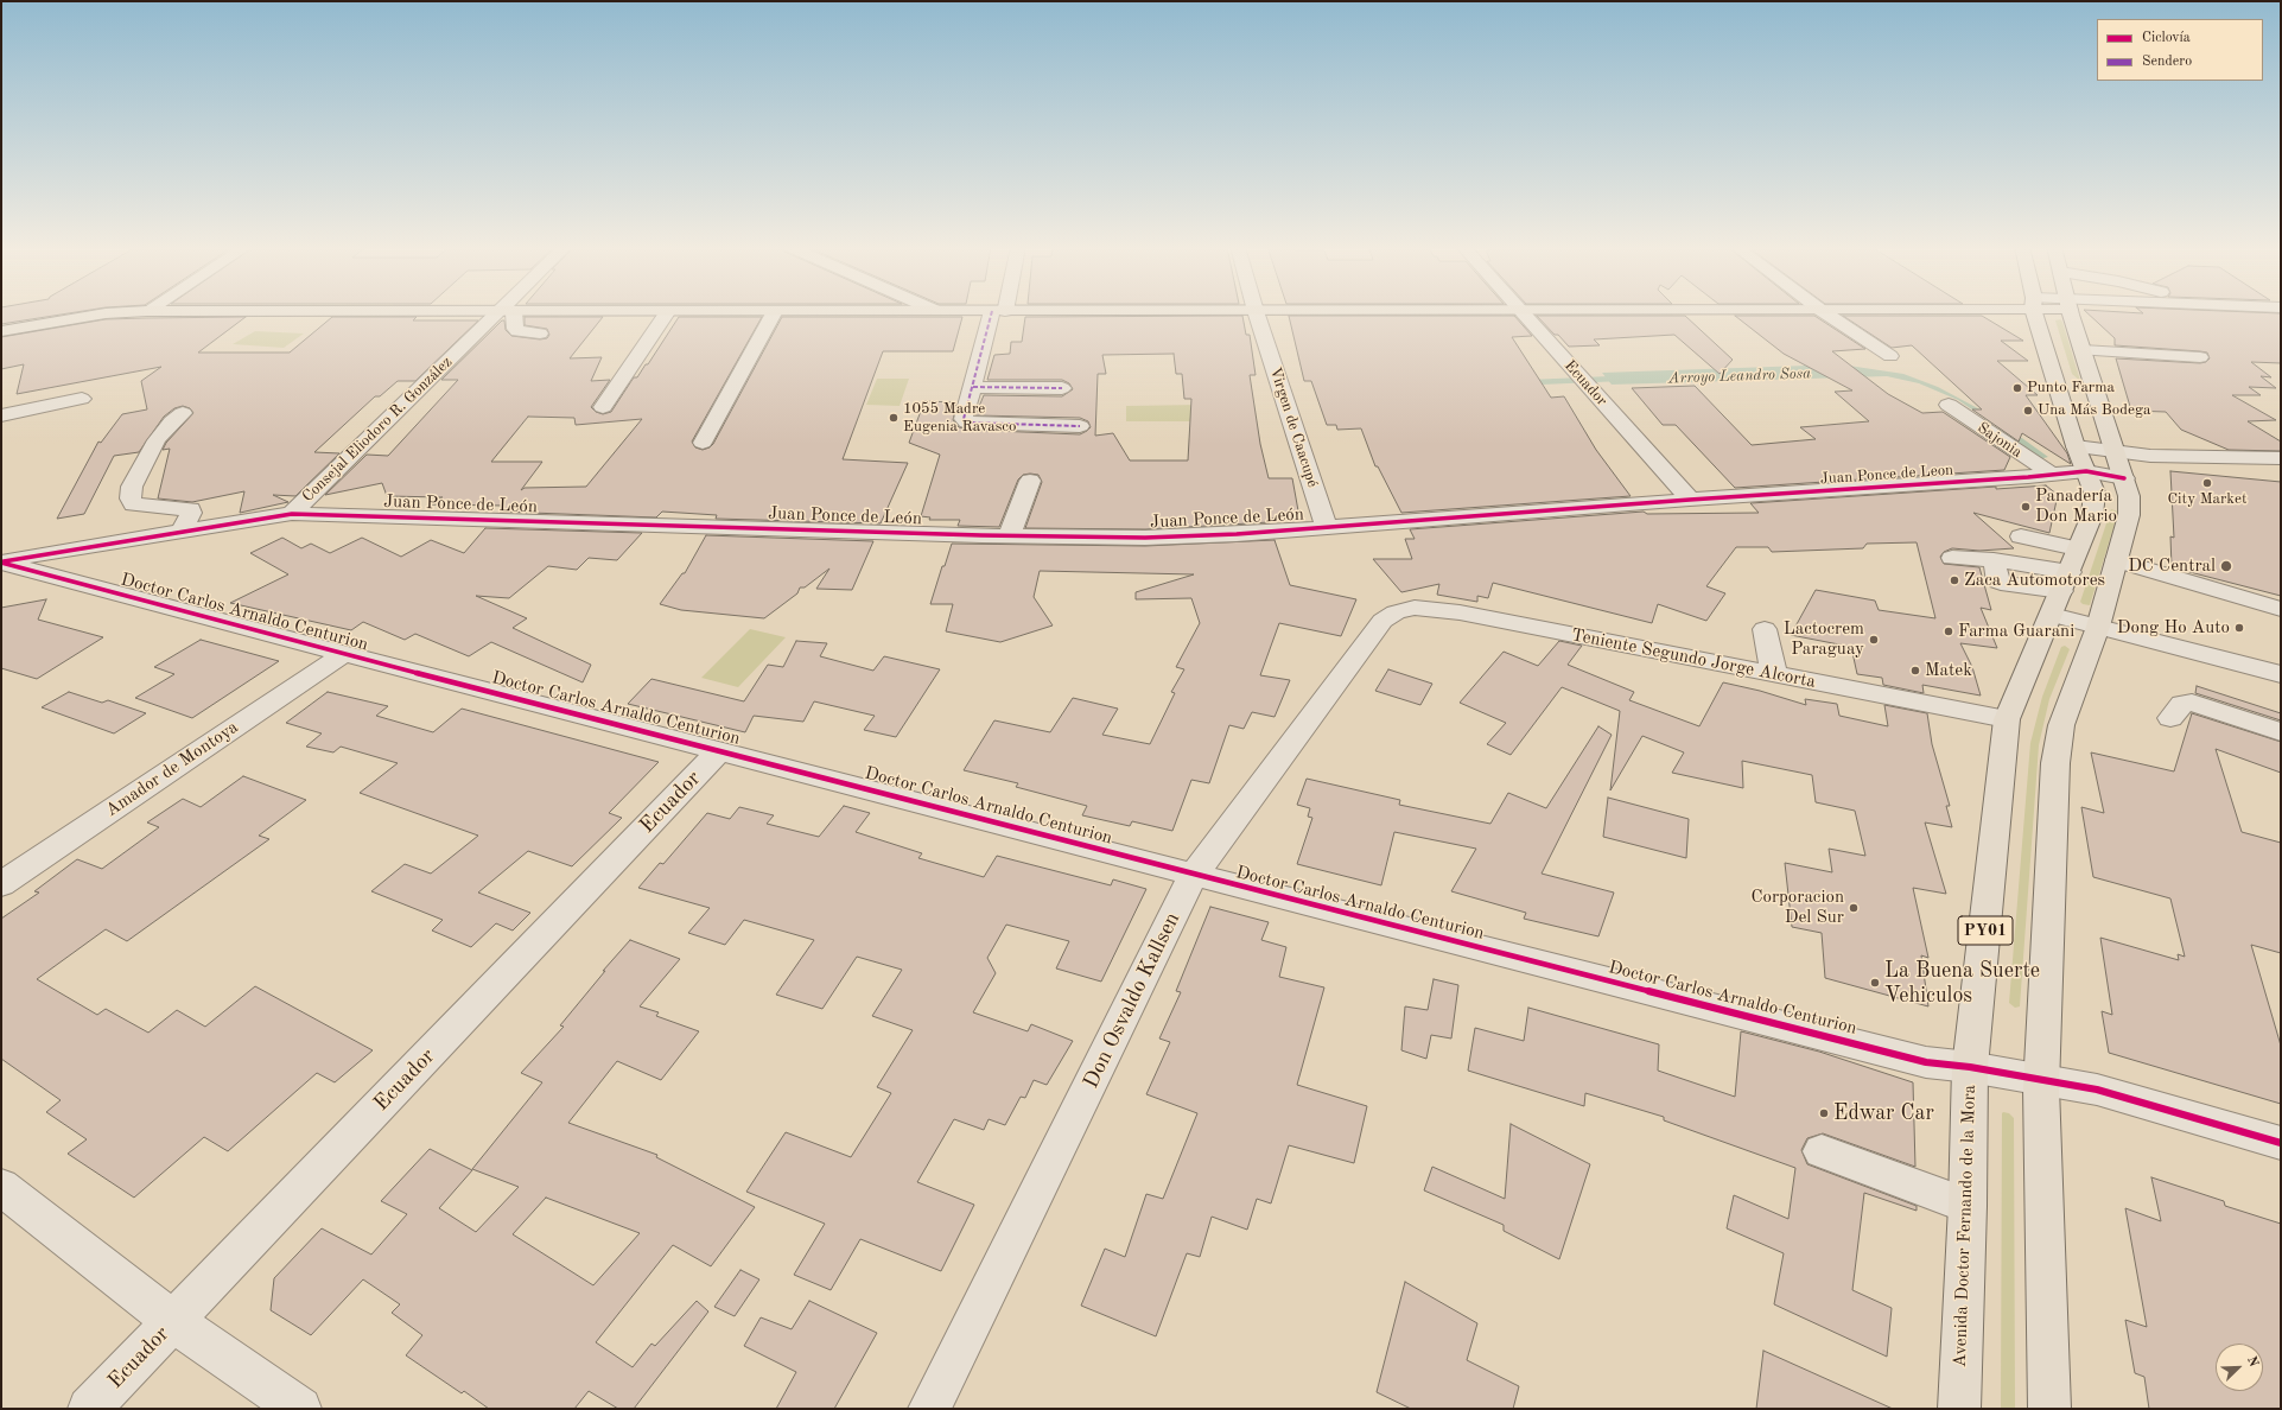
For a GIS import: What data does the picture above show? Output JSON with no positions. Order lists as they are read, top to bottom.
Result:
{
  "streets": {
    "main road": ["PY01", "Avenida Doctor Fernando de la Mora"],
    "street": [
      "Ecuador",
      "Virgen de Caacupé",
      "Consejal Eliodoro R. González",
      "Sajonia",
      "Juan Ponce de Leon",
      "Juan Ponce de León",
      "Doctor Carlos Arnaldo Centurion",
      "Teniente Segundo Jorge Alcorta",
      "Amador de Montoya",
      "Don Osvaldo Kallsen"
    ]
  },
  "crossings": [
    ["Ecuador", "Juan Ponce de Leon"],
    ["Ecuador", "Juan Ponce de León"],
    ["Ecuador", "Doctor Carlos Arnaldo Centurion"],
    ["Virgen de Caacupé", "Juan Ponce de León"],
    ["Consejal Eliodoro R. González", "Juan Ponce de León"],
    ["Sajonia", "Juan Ponce de Leon"],
    ["Juan Ponce de Leon", "Juan Ponce de León"],
    ["Juan Ponce de Leon", "Avenida Doctor Fernando de la Mora"],
    ["Juan Ponce de León", "Doctor Carlos Arnaldo Centurion"],
    ["Doctor Carlos Arnaldo Centurion", "Amador de Montoya"],
    ["Doctor Carlos Arnaldo Centurion", "Don Osvaldo Kallsen"],
    ["Doctor Carlos Arnaldo Centurion", "Avenida Doctor Fernando de la Mora"],
    ["Teniente Segundo Jorge Alcorta", "Don Osvaldo Kallsen"],
    ["Teniente Segundo Jorge Alcorta", "Avenida Doctor Fernando de la Mora"]
  ],
  "water": ["Arroyo Leandro Sosa"],
  "places": [
    "Punto Farma",
    "Una Más Bodega",
    "1055 Madre Eugenia Ravasco",
    "City Market",
    "Panadería Don Mario",
    "DC Central",
    "Zaca Automotores",
    "Dong Ho Auto",
    "Farma Guarani",
    "Lactocrem Paraguay",
    "Matek",
    "Corporacion Del Sur",
    "La Buena Suerte Vehiculos",
    "Edwar Car"
  ],
  "legend": ["Ciclovía", "Sendero"],
  "north": "top right"
}
